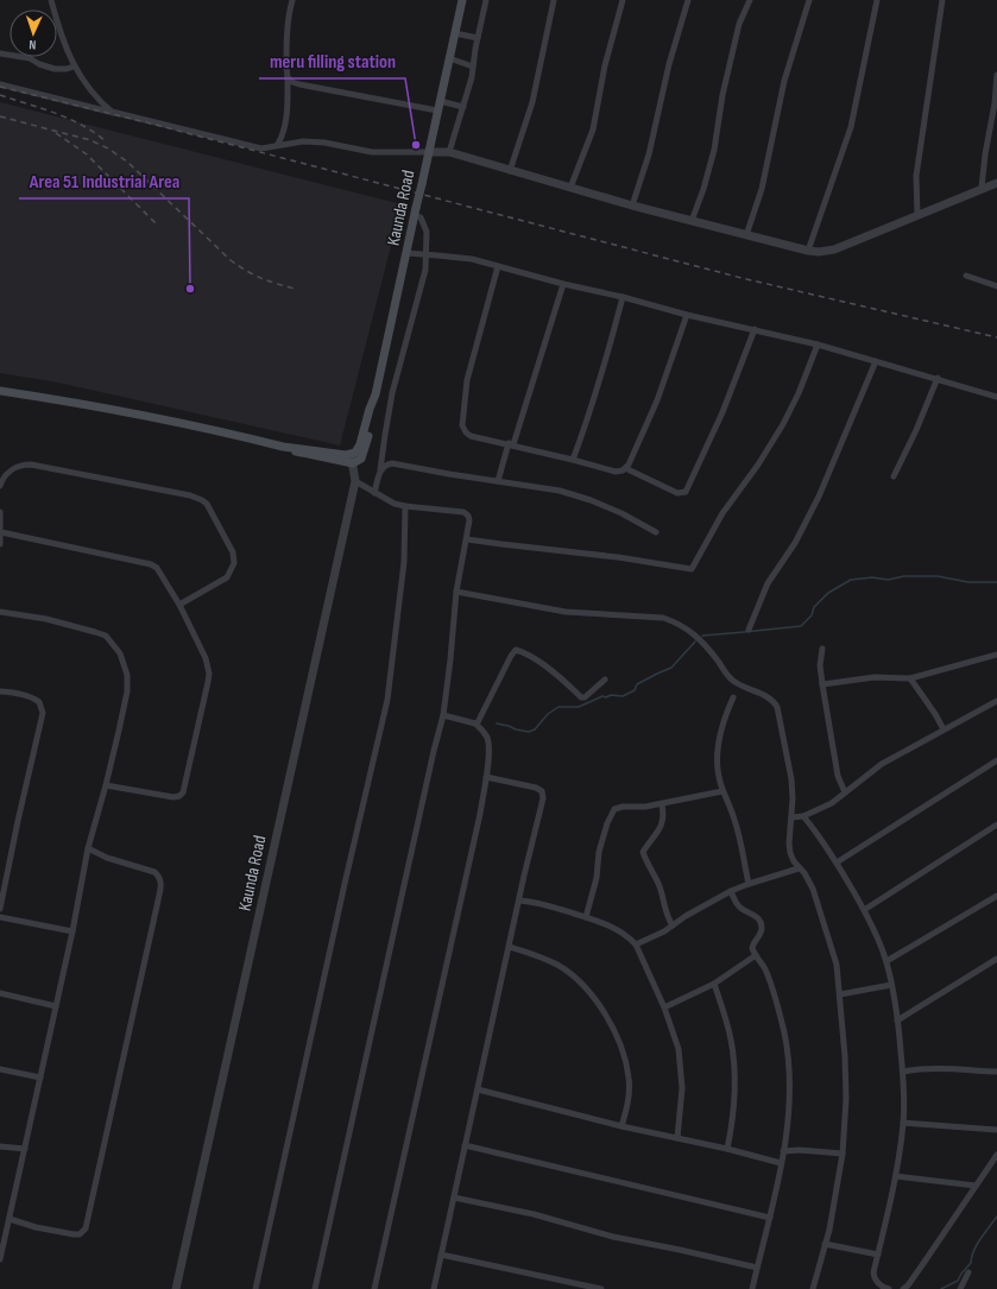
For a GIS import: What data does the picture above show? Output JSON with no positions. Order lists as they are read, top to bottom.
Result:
{
  "streets": {
    "main road": ["Kaunda Road"]
  },
  "places": ["meru filling station", "Area 51 Industrial Area"],
  "north": "bottom"
}
